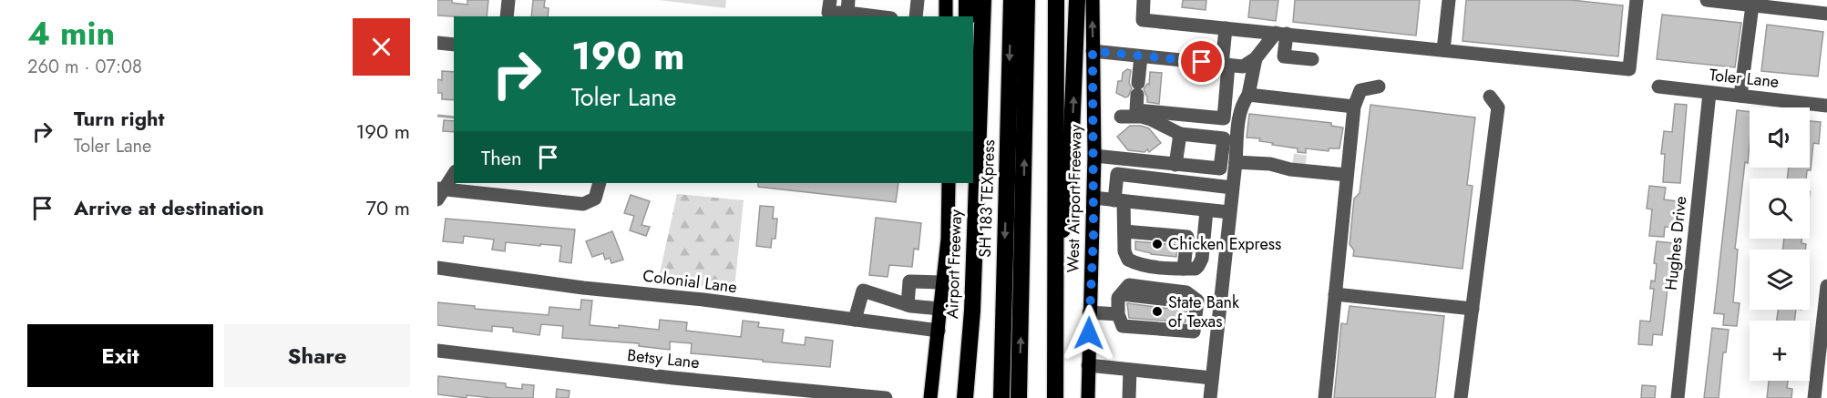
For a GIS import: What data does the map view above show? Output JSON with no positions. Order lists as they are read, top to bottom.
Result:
{
  "streets": {
    "highway": ["SH 183 TEXpress", "Airport Freeway"],
    "main road": ["West Airport Freeway"],
    "street": [
      "Toler Lane",
      "Hughes Drive",
      "Colonial Lane",
      "Betsy Lane"
    ]
  },
  "crossings": [
    ["Toler Lane", "Hughes Drive"]
  ],
  "places": ["Chicken Express", "State Bank of Texas"],
  "page": {
    "heading": ["4 min", "260 m · 07:08"],
    "turn": ["190 m", "Toler Lane"],
    "list": [
      {
        "name": "Turn right",
        "note": "Toler Lane",
        "value": "190 m"
      },
      {
        "name": "Arrive at destination",
        "value": "70 m"
      }
    ],
    "map_buttons": "+",
    "then": "Then",
    "buttons": ["Exit", "Share"]
  }
}
